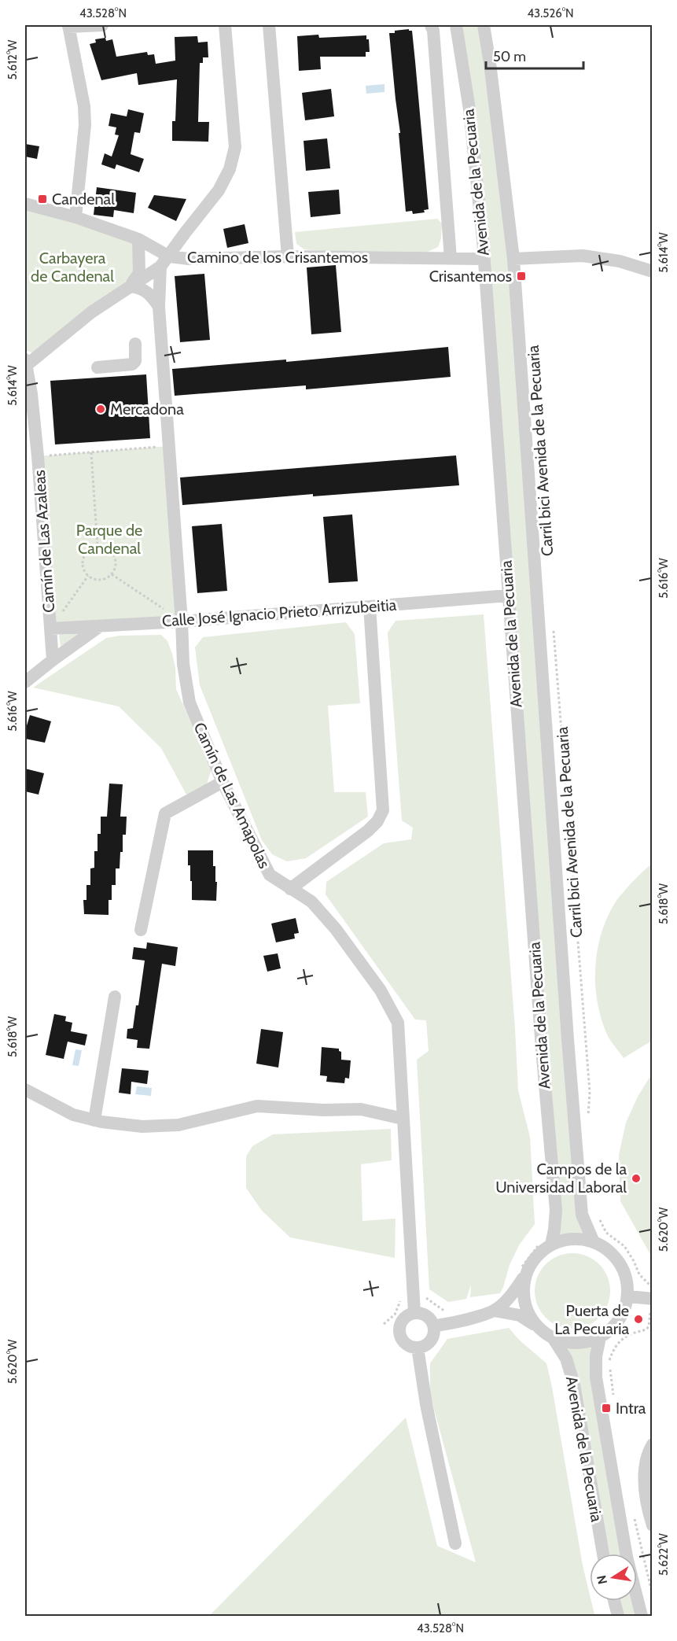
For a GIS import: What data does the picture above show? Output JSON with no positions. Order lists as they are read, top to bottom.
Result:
{
  "streets": {
    "street": [
      "Avenida de la Pecuaria",
      "Camino de los Crisantemos",
      "Camín de Las Azaleas",
      "Calle José Ignacio Prieto Arrizubeitia",
      "Camín de Las Amapolas"
    ],
    "path": ["Carril bici Avenida de la Pecuaria"]
  },
  "crossings": [
    ["Avenida de la Pecuaria", "Camino de los Crisantemos"],
    ["Avenida de la Pecuaria", "Calle José Ignacio Prieto Arrizubeitia"],
    ["Camino de los Crisantemos", "Camín de Las Amapolas"],
    ["Camín de Las Azaleas", "Calle José Ignacio Prieto Arrizubeitia"],
    ["Calle José Ignacio Prieto Arrizubeitia", "Camín de Las Amapolas"]
  ],
  "parks": ["Carbayera de Candenal", "Parque de Candenal"],
  "places": {
    "transit": ["Candenal", "Crisantemos", "Intra"],
    "other": ["Mercadona", "Campos de la Universidad Laboral", "Puerta de La Pecuaria"]
  },
  "scale_bar": "50 m",
  "north": "left",
  "coordinates": [
    "43.528°N",
    "43.526°N",
    "5.612°W",
    "5.614°W",
    "5.616°W",
    "5.618°W",
    "5.620°W",
    "5.622°W"
  ]
}
